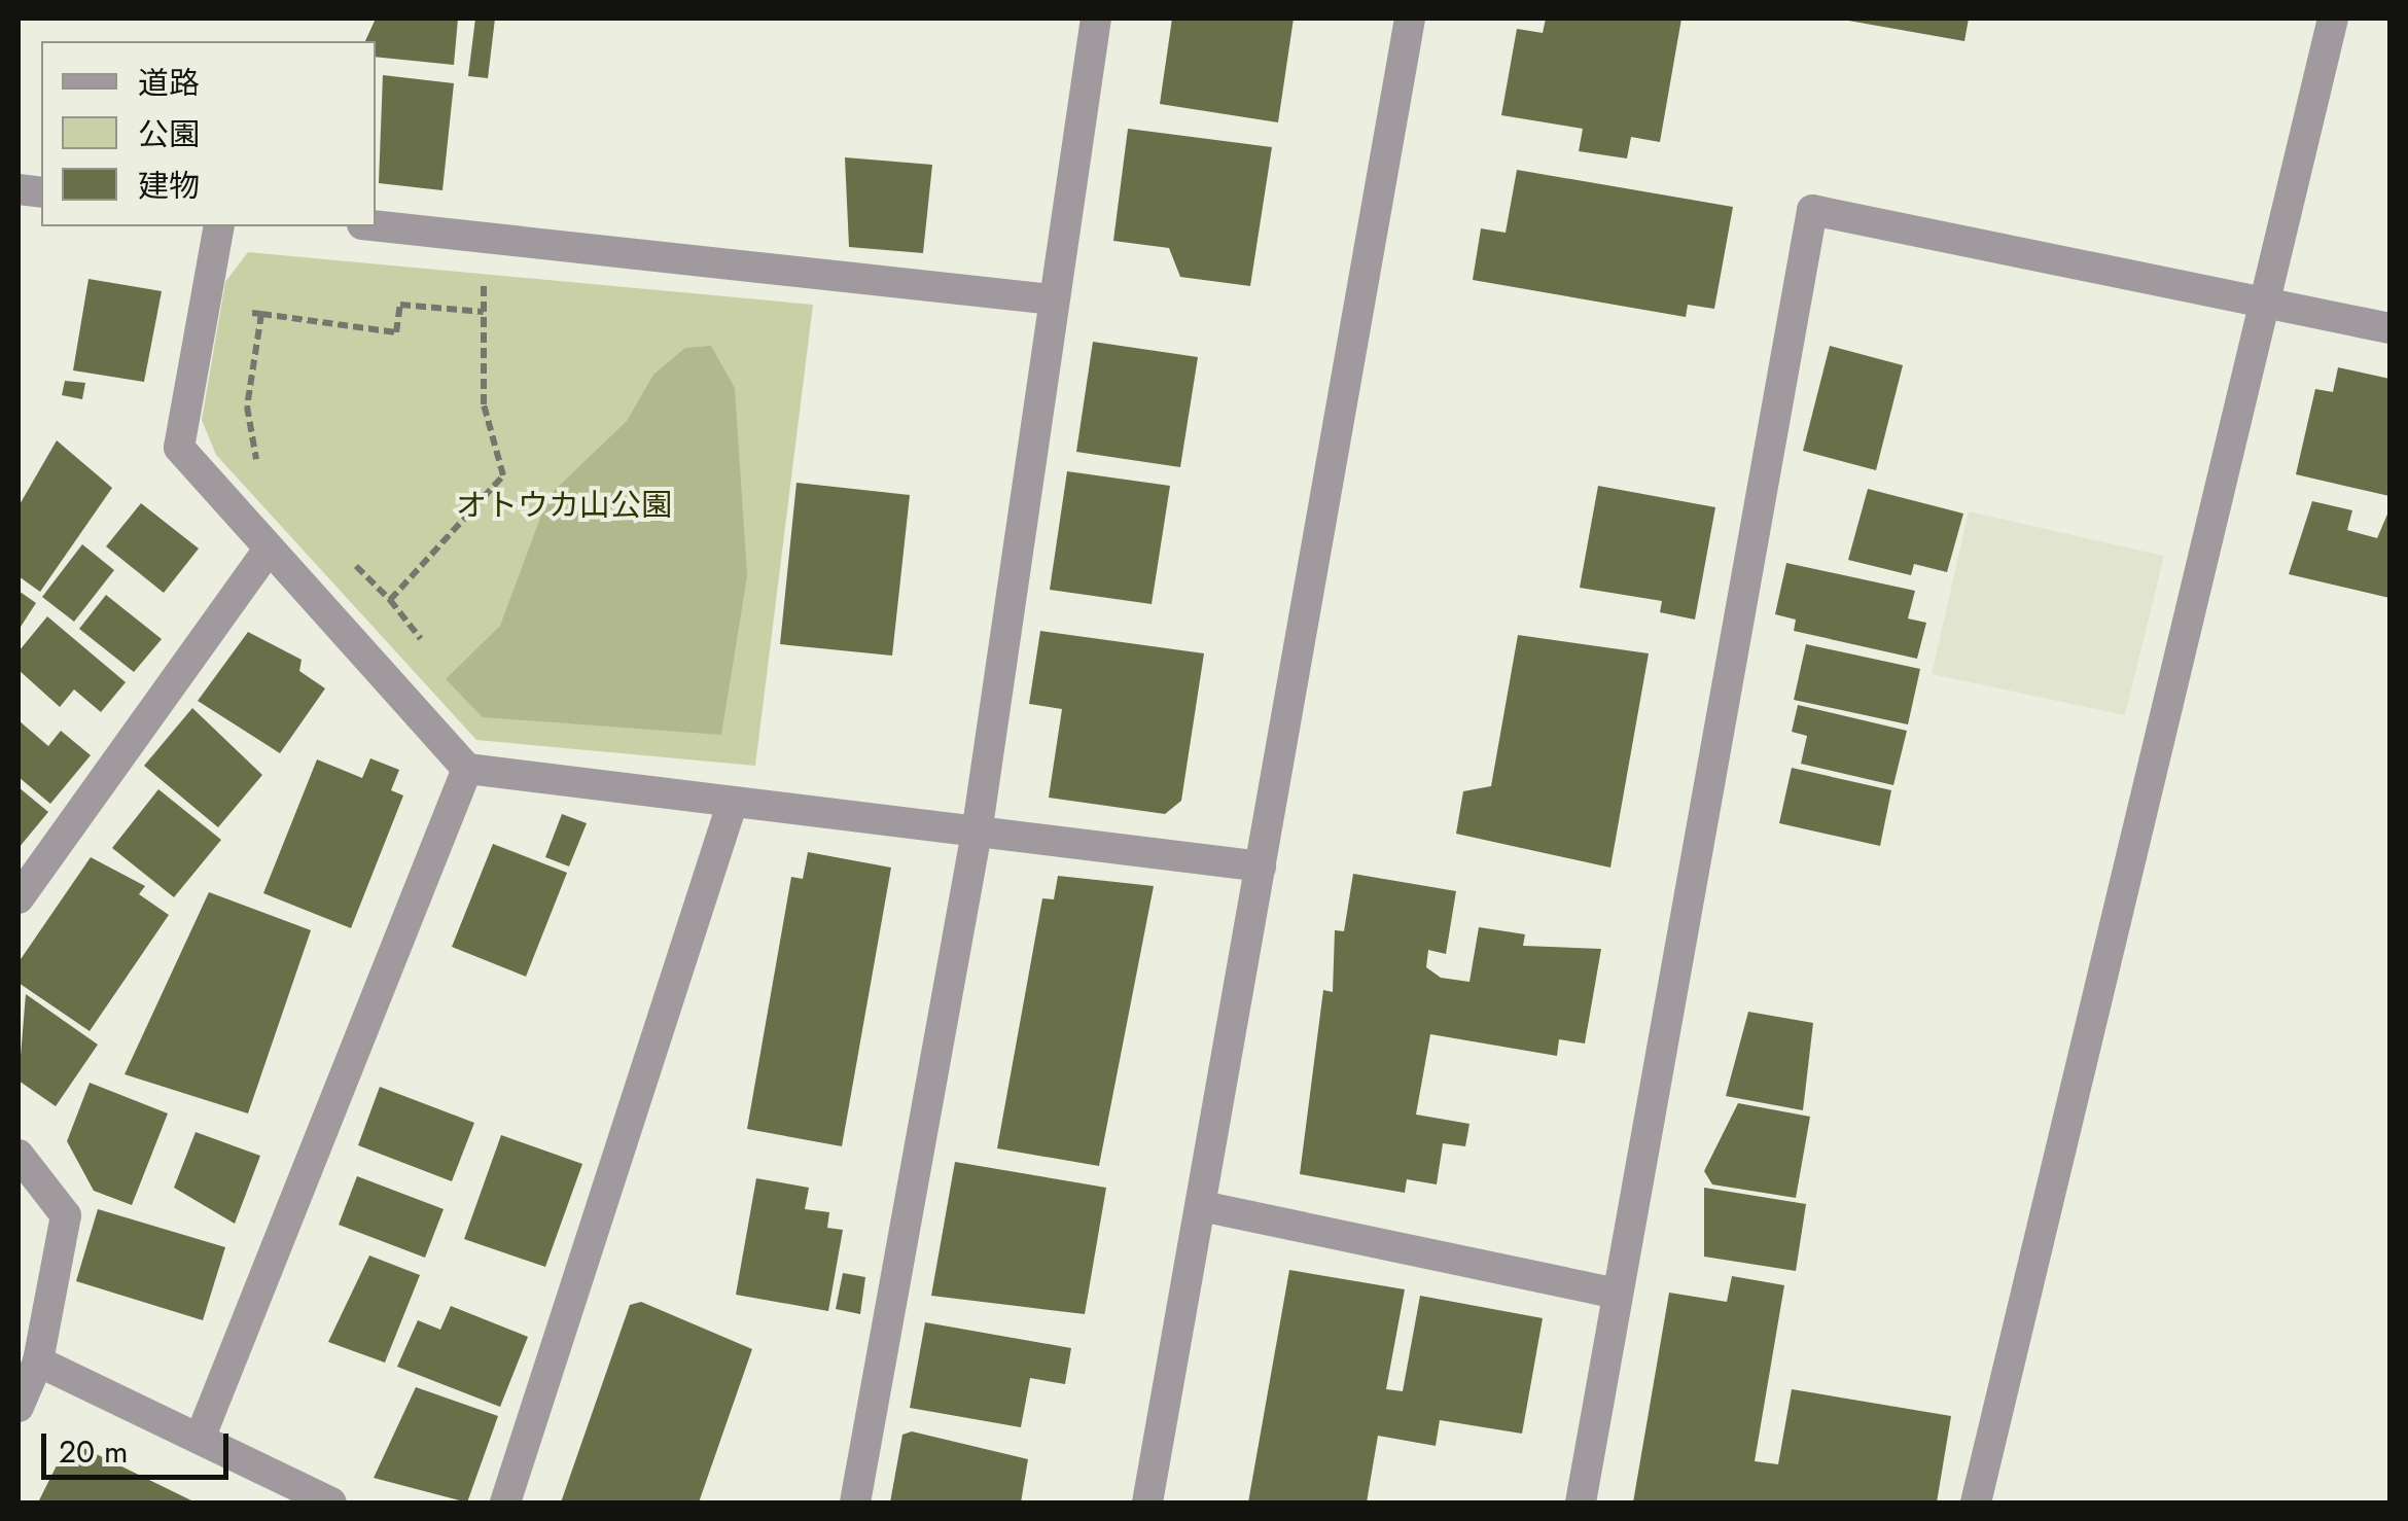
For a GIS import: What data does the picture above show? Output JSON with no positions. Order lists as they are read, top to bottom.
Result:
{
  "parks": ["オトウカ山公園"],
  "legend": ["道路", "公園", "建物"],
  "scale_bar": "20 m"
}
